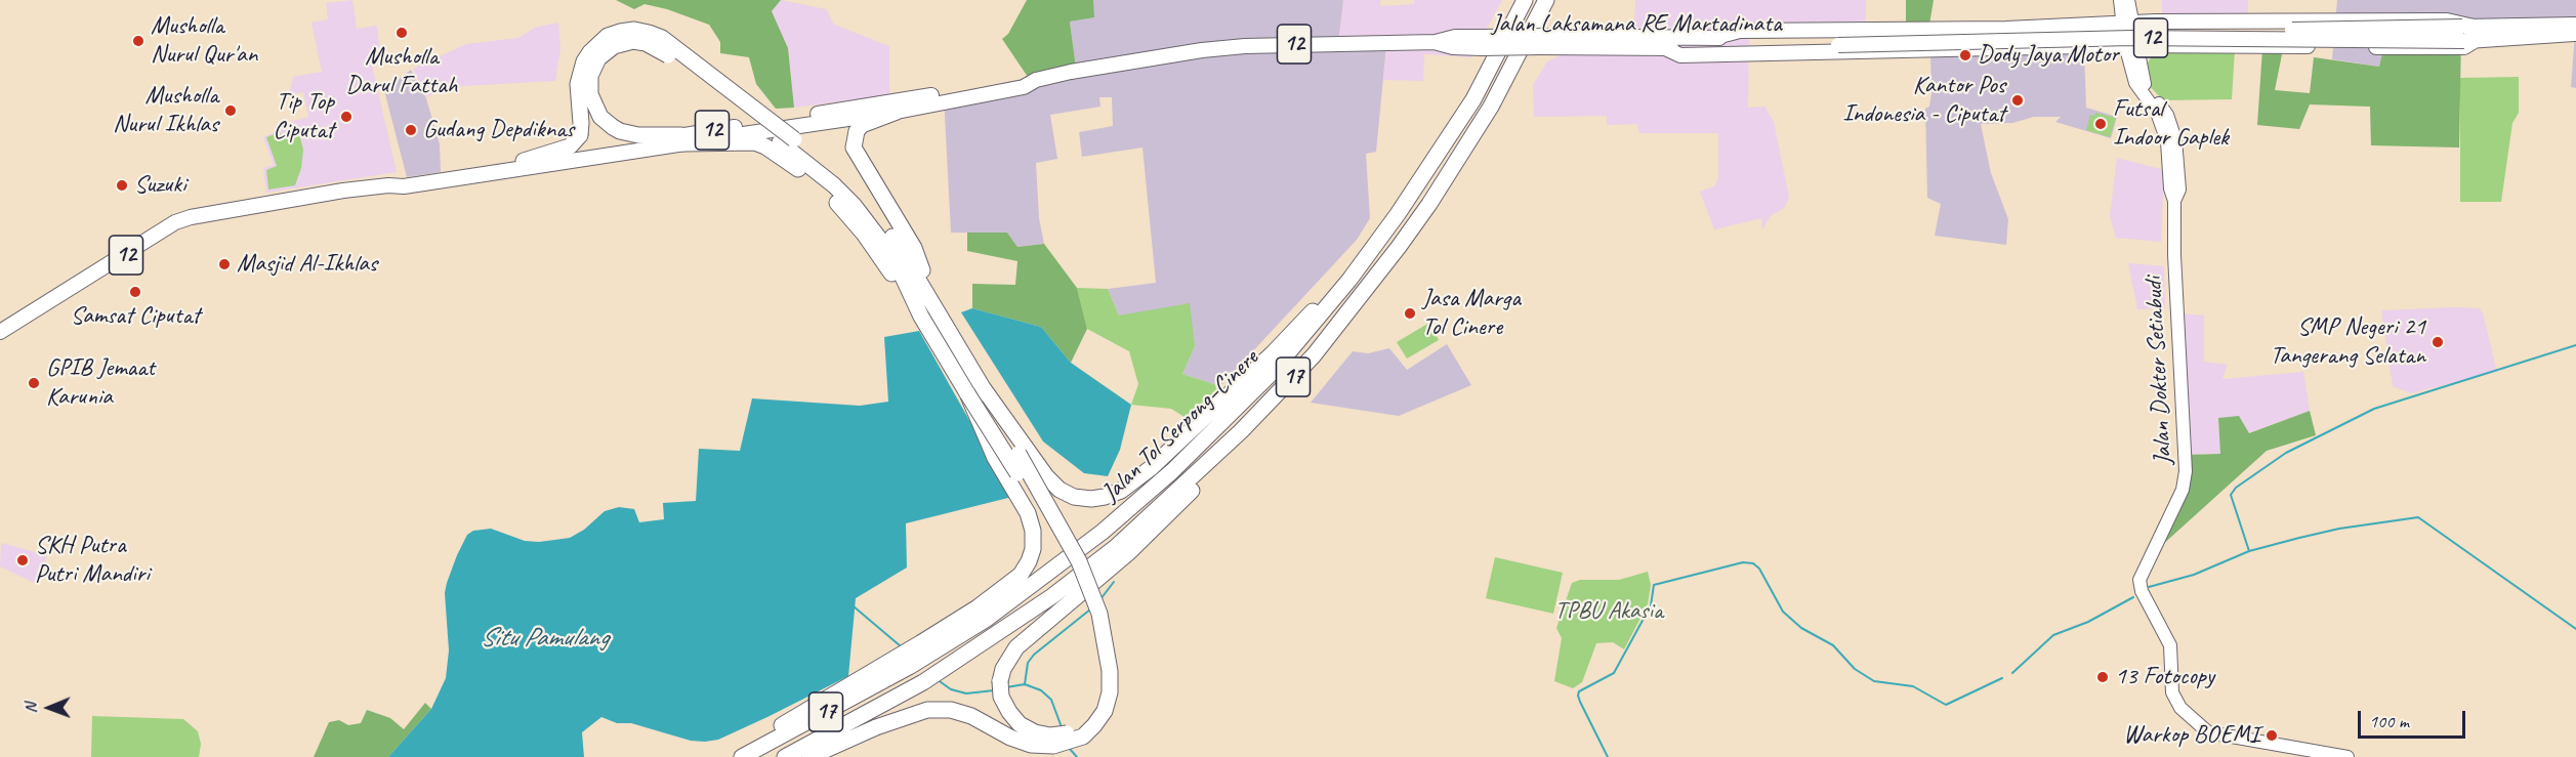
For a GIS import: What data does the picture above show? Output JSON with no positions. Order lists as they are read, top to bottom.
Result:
{
  "streets": {
    "highway": [
      "Jalan Laksamana RE Martadinata",
      "12",
      "17",
      "Jalan Tol Serpong–Cinere"
    ],
    "main road": ["Jalan Dokter Setiabudi"]
  },
  "crossings": [
    ["Jalan Laksamana RE Martadinata", "12"]
  ],
  "water": ["Situ Pamulang"],
  "parks": ["TPBU Akasia"],
  "places": [
    "Musholla Darul Fattah",
    "Musholla Nurul Qur'an",
    "Dody Jaya Motor",
    "Kantor Pos Indonesia - Ciputat",
    "Musholla Nurul Ikhlas",
    "Tip Top Ciputat",
    "Futsal Indoor Gaplek",
    "Gudang Depdiknas",
    "Suzuki",
    "Masjid Al-Ikhlas",
    "Samsat Ciputat",
    "Jasa Marga Tol Cinere",
    "SMP Negeri 21 Tangerang Selatan",
    "GPIB Jemaat Karunia",
    "SKH Putra Putri Mandiri",
    "13 Fotocopy",
    "Warkop BOEMI"
  ],
  "scale_bar": "100 m",
  "north": "left"
}
